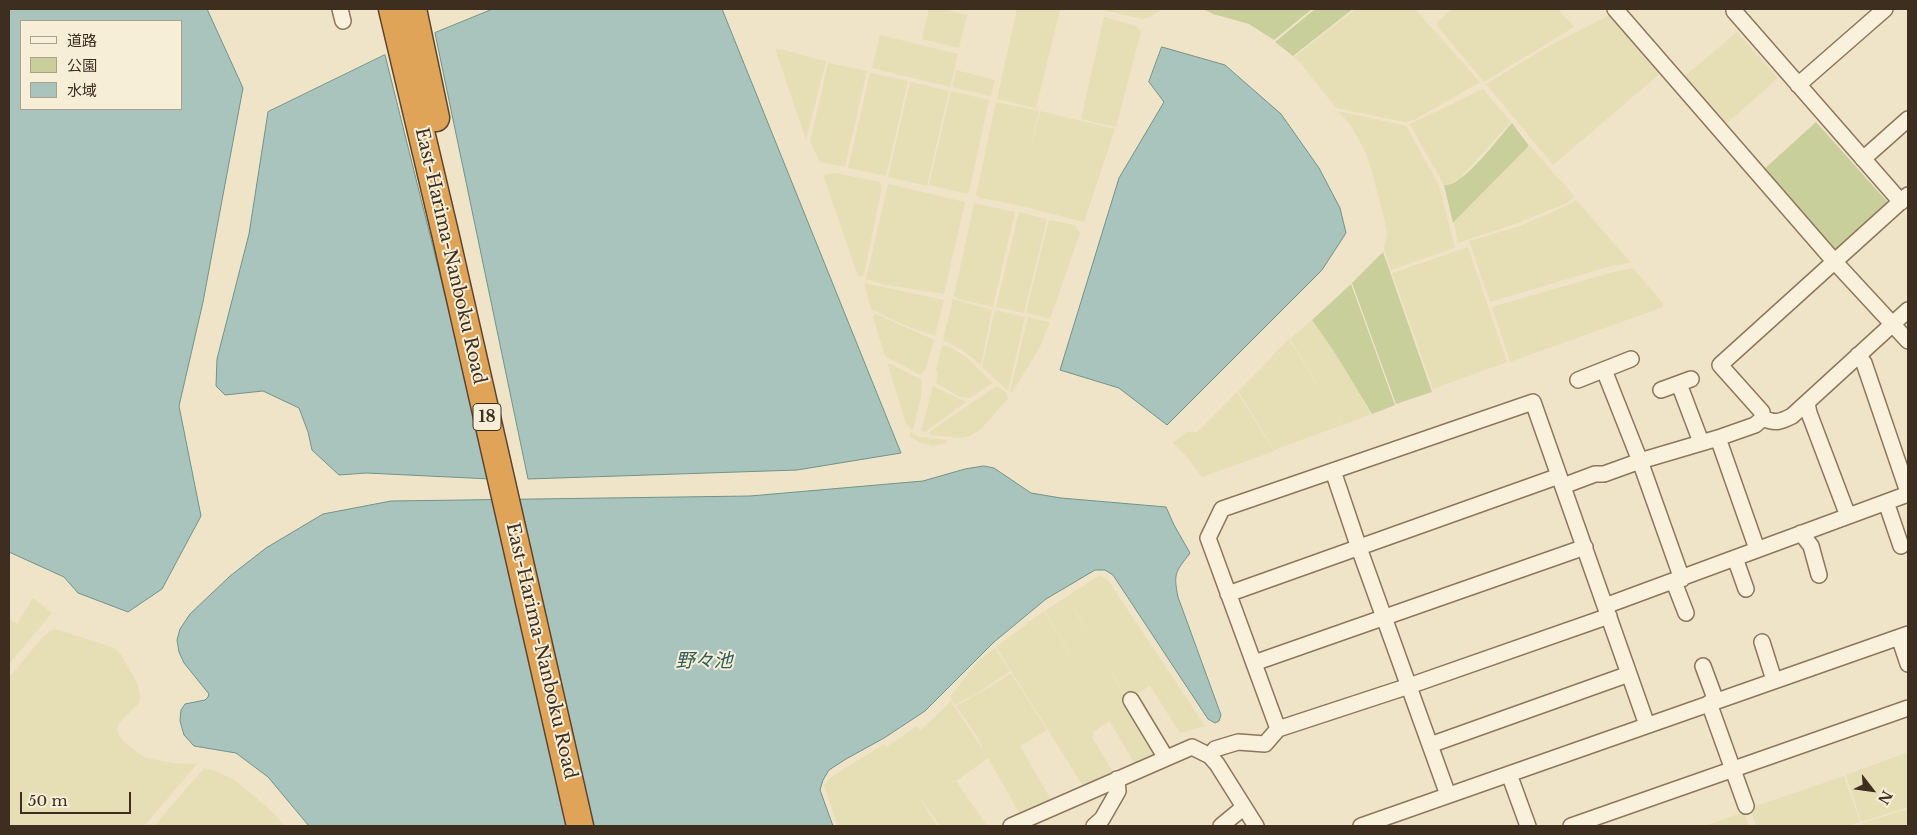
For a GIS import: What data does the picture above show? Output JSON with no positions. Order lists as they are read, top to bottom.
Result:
{
  "streets": {
    "highway": ["East-Harima-Nanboku Road", "18"]
  },
  "water": ["野々池"],
  "legend": ["道路", "公園", "水域"],
  "scale_bar": "50 m",
  "north": "bottom right"
}
